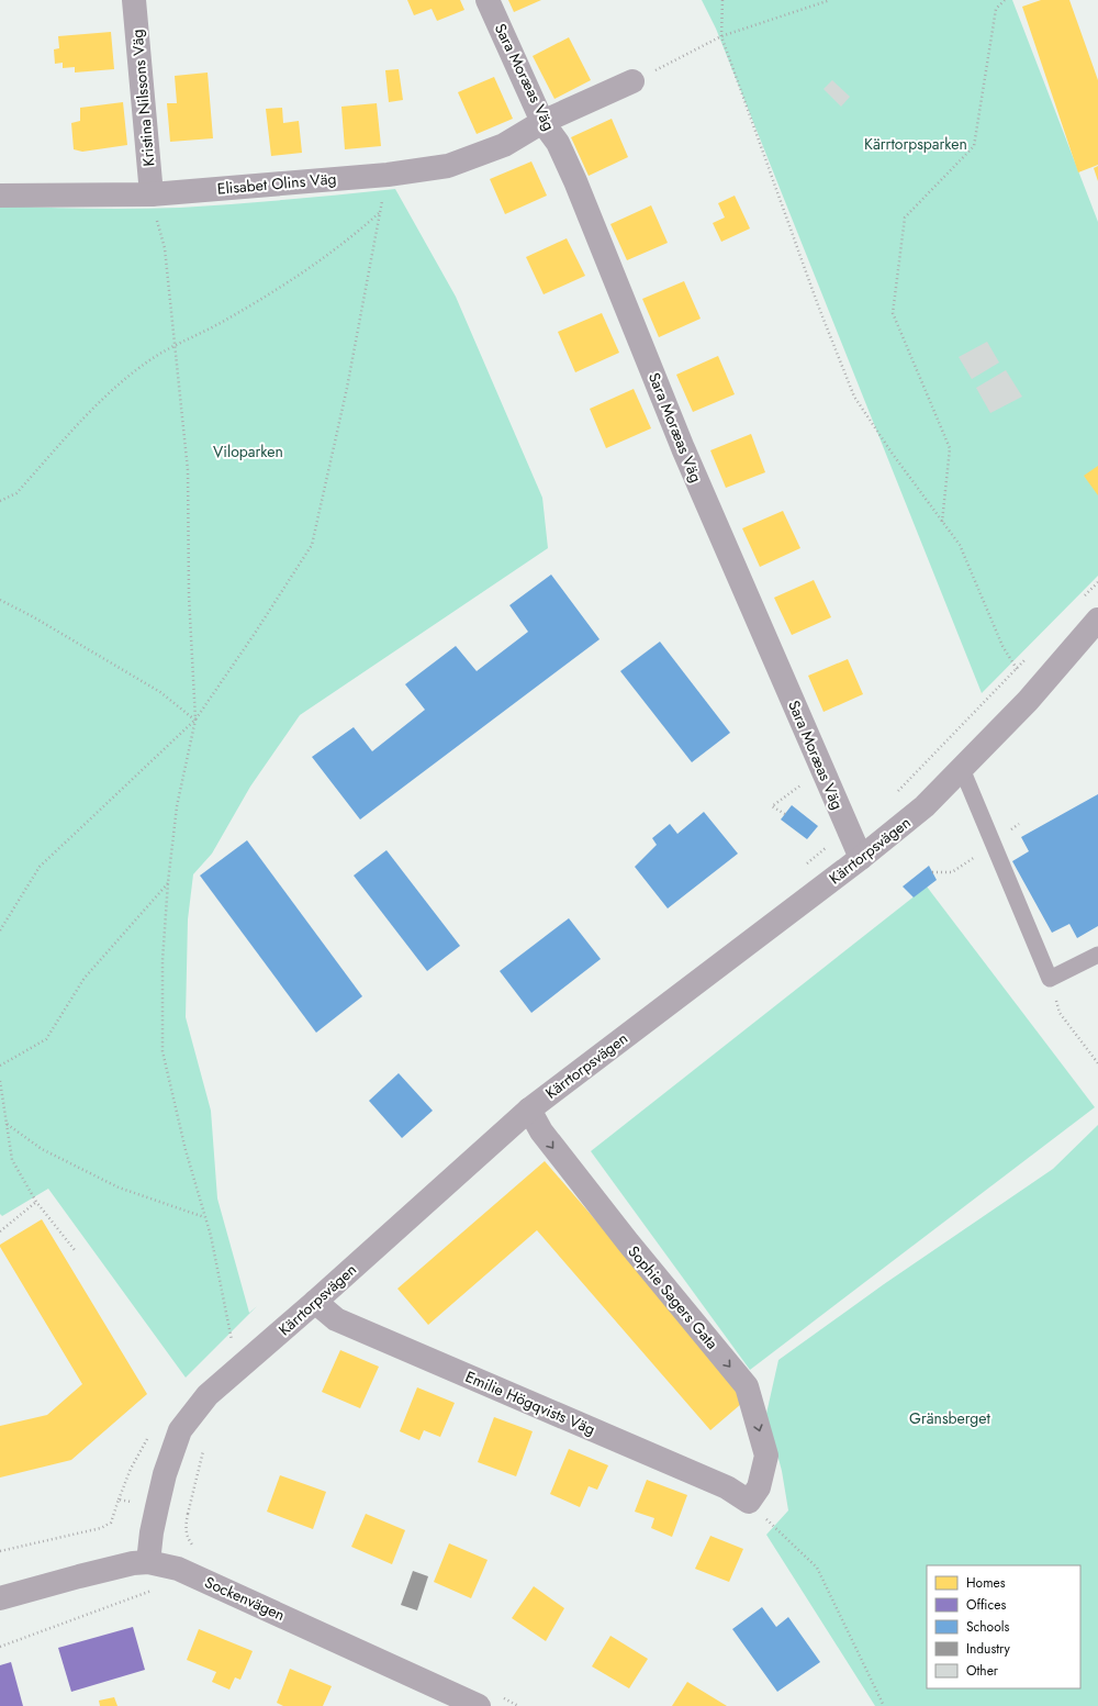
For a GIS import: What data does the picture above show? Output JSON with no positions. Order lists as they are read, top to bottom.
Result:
{
  "streets": {
    "street": [
      "Sara Moræas Väg",
      "Kristina Nilssons Väg",
      "Elisabet Olins Väg",
      "Kärrtorpsvägen",
      "Sophie Sagers Gata",
      "Emilie Högqvists Väg",
      "Sockenvägen"
    ]
  },
  "crossings": [
    ["Sara Moræas Väg", "Elisabet Olins Väg"],
    ["Sara Moræas Väg", "Kärrtorpsvägen"],
    ["Kristina Nilssons Väg", "Elisabet Olins Väg"],
    ["Kärrtorpsvägen", "Sophie Sagers Gata"],
    ["Kärrtorpsvägen", "Emilie Högqvists Väg"],
    ["Kärrtorpsvägen", "Sockenvägen"],
    ["Sophie Sagers Gata", "Emilie Högqvists Väg"]
  ],
  "one_way": ["Sophie Sagers Gata"],
  "parks": ["Kärrtorpsparken", "Viloparken", "Gränsberget"],
  "legend": [
    "Homes",
    "Offices",
    "Schools",
    "Industry",
    "Other"
  ]
}
